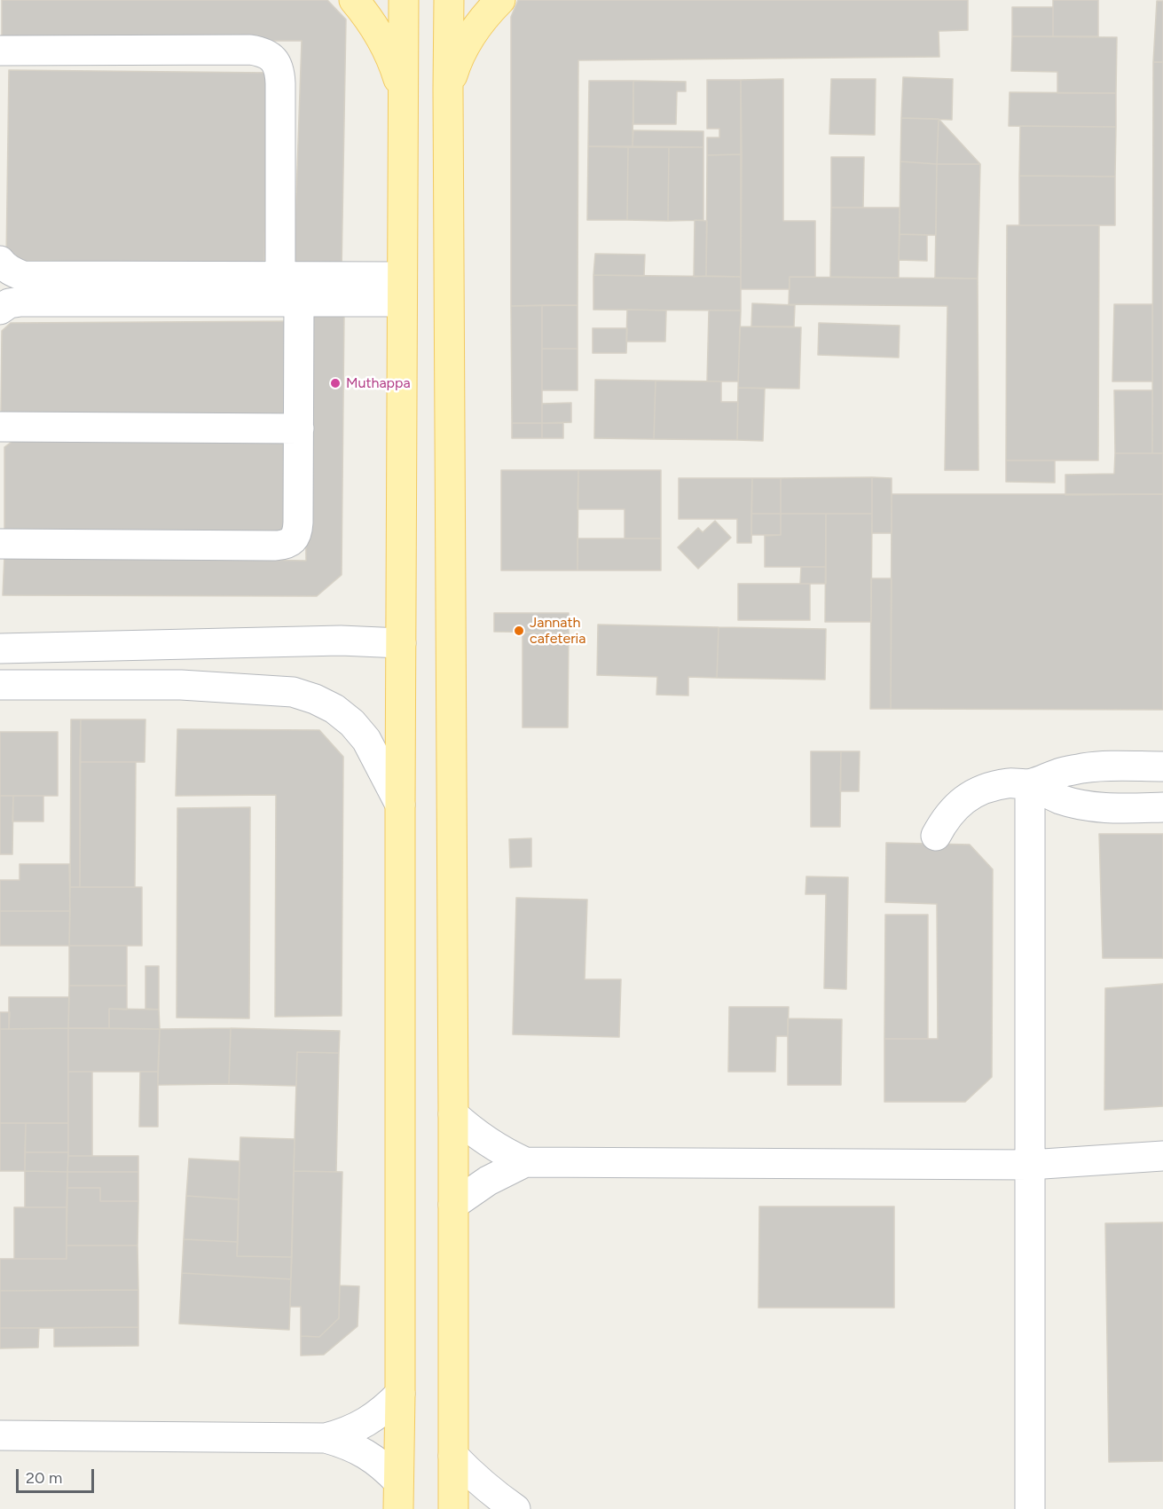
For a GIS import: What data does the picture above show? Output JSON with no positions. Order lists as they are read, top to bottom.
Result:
{
  "places": ["Muthappa", "Jannath cafeteria"],
  "scale_bar": "20 m"
}
